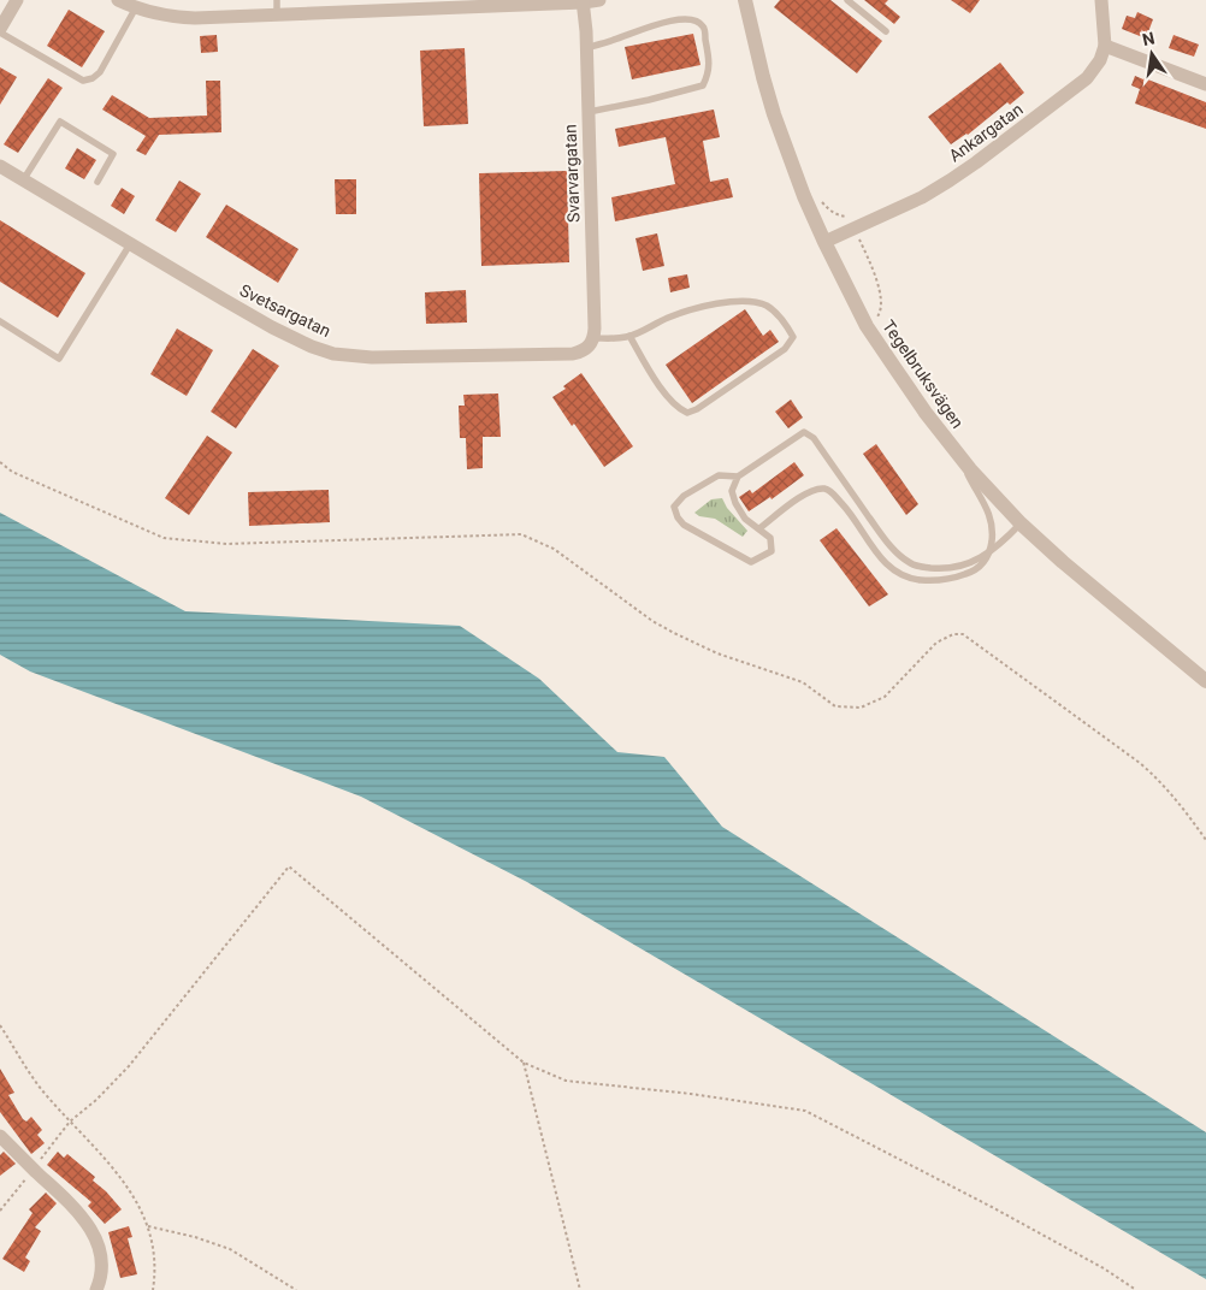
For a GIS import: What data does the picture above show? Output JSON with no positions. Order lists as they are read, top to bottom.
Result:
{
  "streets": {
    "street": [
      "Ankargatan",
      "Svarvargatan",
      "Svetsargatan",
      "Tegelbruksvägen"
    ]
  },
  "crossings": [
    ["Ankargatan", "Tegelbruksvägen"],
    ["Svarvargatan", "Svetsargatan"]
  ],
  "north": "top"
}
